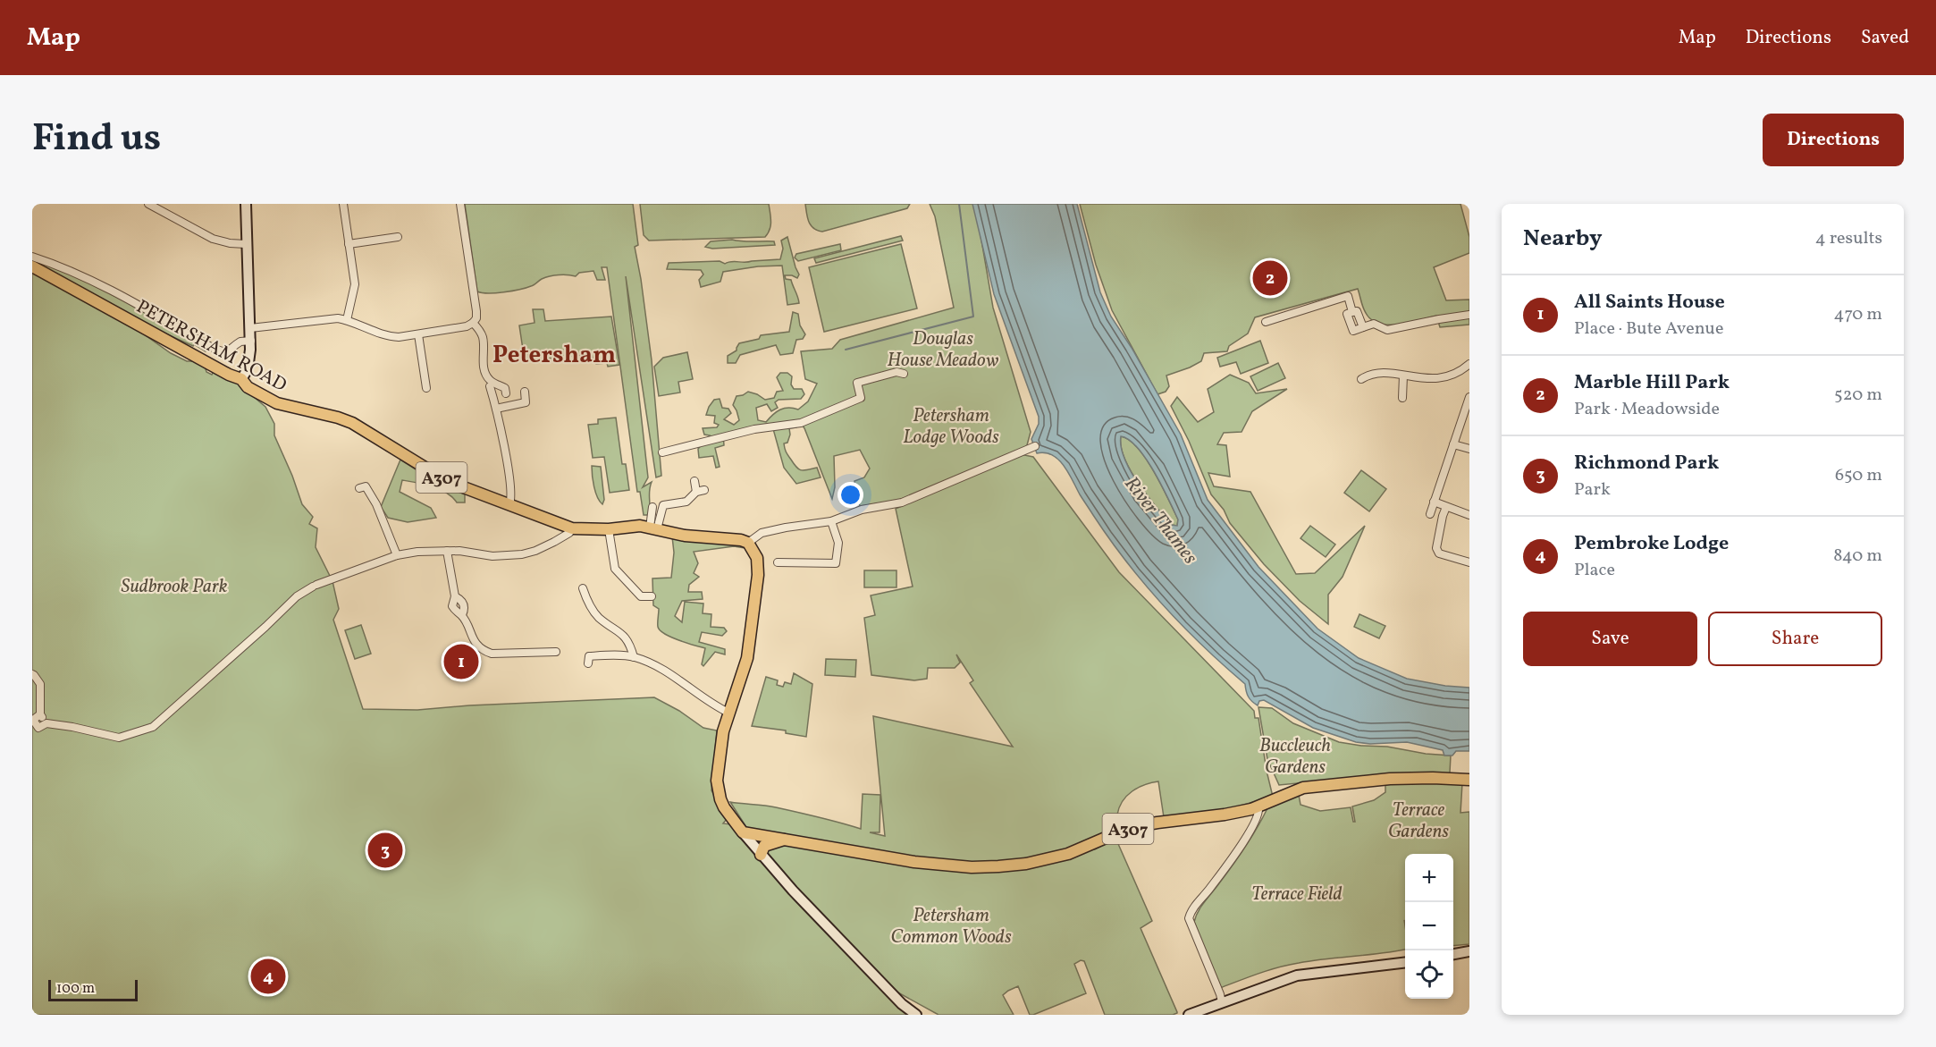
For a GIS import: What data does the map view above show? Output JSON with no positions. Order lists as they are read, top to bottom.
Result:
{
  "streets": {
    "main road": ["PETERSHAM ROAD", "A307"]
  },
  "districts": ["Petersham"],
  "water": ["River Thames"],
  "parks": [
    "Douglas House Meadow",
    "Petersham Lodge Woods",
    "Sudbrook Park",
    "Buccleuch Gardens",
    "Terrace Gardens",
    "Terrace Field",
    "Petersham Common Woods"
  ],
  "scale_bar": "100 m",
  "page": {
    "header": "Map",
    "nav": ["Map", "Directions", "Saved"],
    "title": "Find us",
    "buttons": [
      "Directions",
      ["Save", "Share"]
    ],
    "heading": ["Nearby", "4 results"],
    "pins": [
      "2",
      "1",
      "3",
      "4"
    ],
    "list": [
      {
        "mark": "1",
        "name": "All Saints House",
        "note": "Place · Bute Avenue",
        "value": "470 m"
      },
      {
        "mark": "2",
        "name": "Marble Hill Park",
        "note": "Park · Meadowside",
        "value": "520 m"
      },
      {
        "mark": "3",
        "name": "Richmond Park",
        "note": "Park",
        "value": "650 m"
      },
      {
        "mark": "4",
        "name": "Pembroke Lodge",
        "note": "Place",
        "value": "840 m"
      }
    ],
    "map_buttons": ["+", "−"],
    "scale": "100 m"
  }
}
